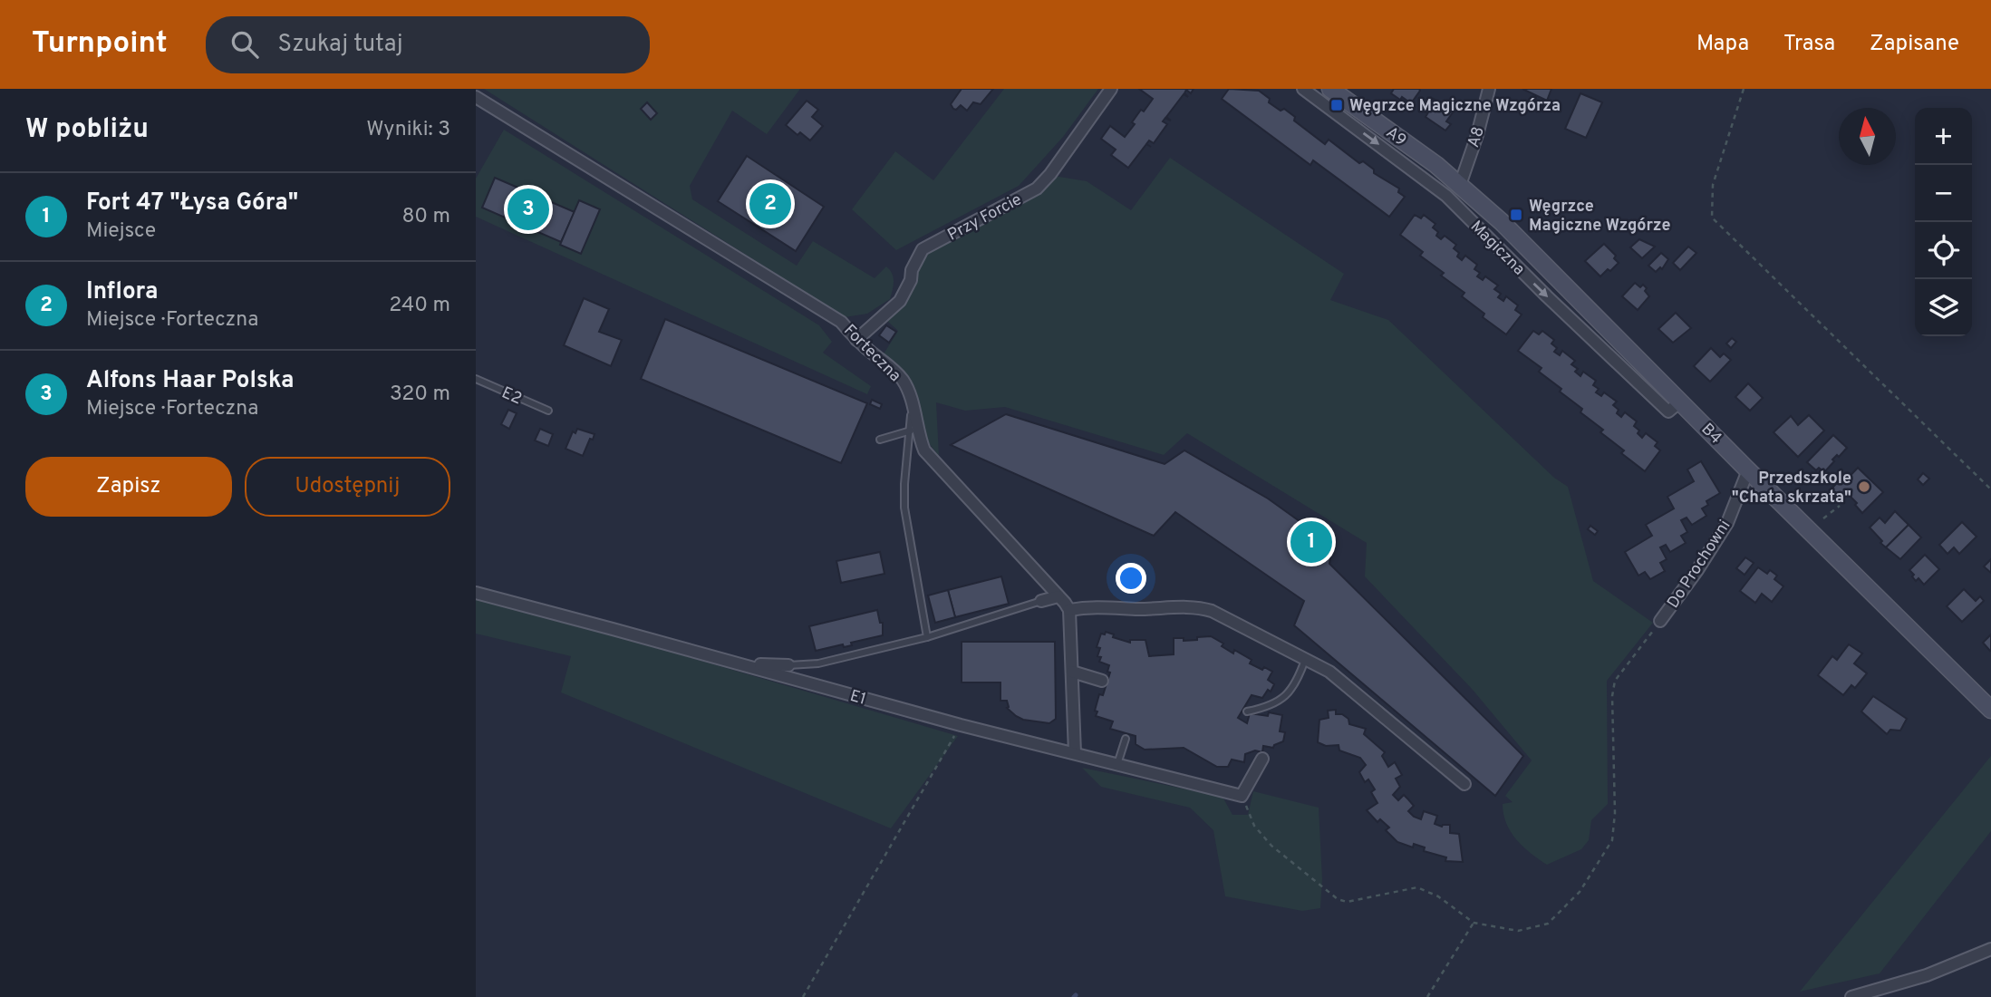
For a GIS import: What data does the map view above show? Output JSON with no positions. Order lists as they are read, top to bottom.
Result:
{
  "streets": {
    "street": [
      "A9",
      "A8",
      "Przy Forcie",
      "Magiczna",
      "Forteczna",
      "B4",
      "Do Prochowni",
      "E1"
    ],
    "lane": ["E2"]
  },
  "crossings": [
    ["A9", "A8"],
    ["A9", "B4"],
    ["A8", "B4"],
    ["Przy Forcie", "Forteczna"],
    ["Magiczna", "B4"],
    ["B4", "Do Prochowni"]
  ],
  "one_way": ["Magiczna"],
  "places": {
    "transit": ["Węgrzce Magiczne Wzgórza", "Węgrzce Magiczne Wzgórze"],
    "other": ["Przedszkole \"Chata skrzata\""]
  },
  "north": "top",
  "page": {
    "header": "Turnpoint",
    "search": "Szukaj tutaj",
    "nav": ["Mapa", "Trasa", "Zapisane"],
    "heading": ["W pobliżu", "Wyniki: 3"],
    "map_buttons": ["+", "−"],
    "list": [
      {
        "mark": "1",
        "name": "Fort 47 \"Łysa Góra\"",
        "note": "Miejsce",
        "value": "80 m"
      },
      {
        "mark": "2",
        "name": "Inflora",
        "note": "Miejsce · Forteczna",
        "value": "240 m"
      },
      {
        "mark": "3",
        "name": "Alfons Haar Polska",
        "note": "Miejsce · Forteczna",
        "value": "320 m"
      }
    ],
    "pins": ["2", "3", "1"],
    "buttons": ["Zapisz", "Udostępnij"]
  }
}
